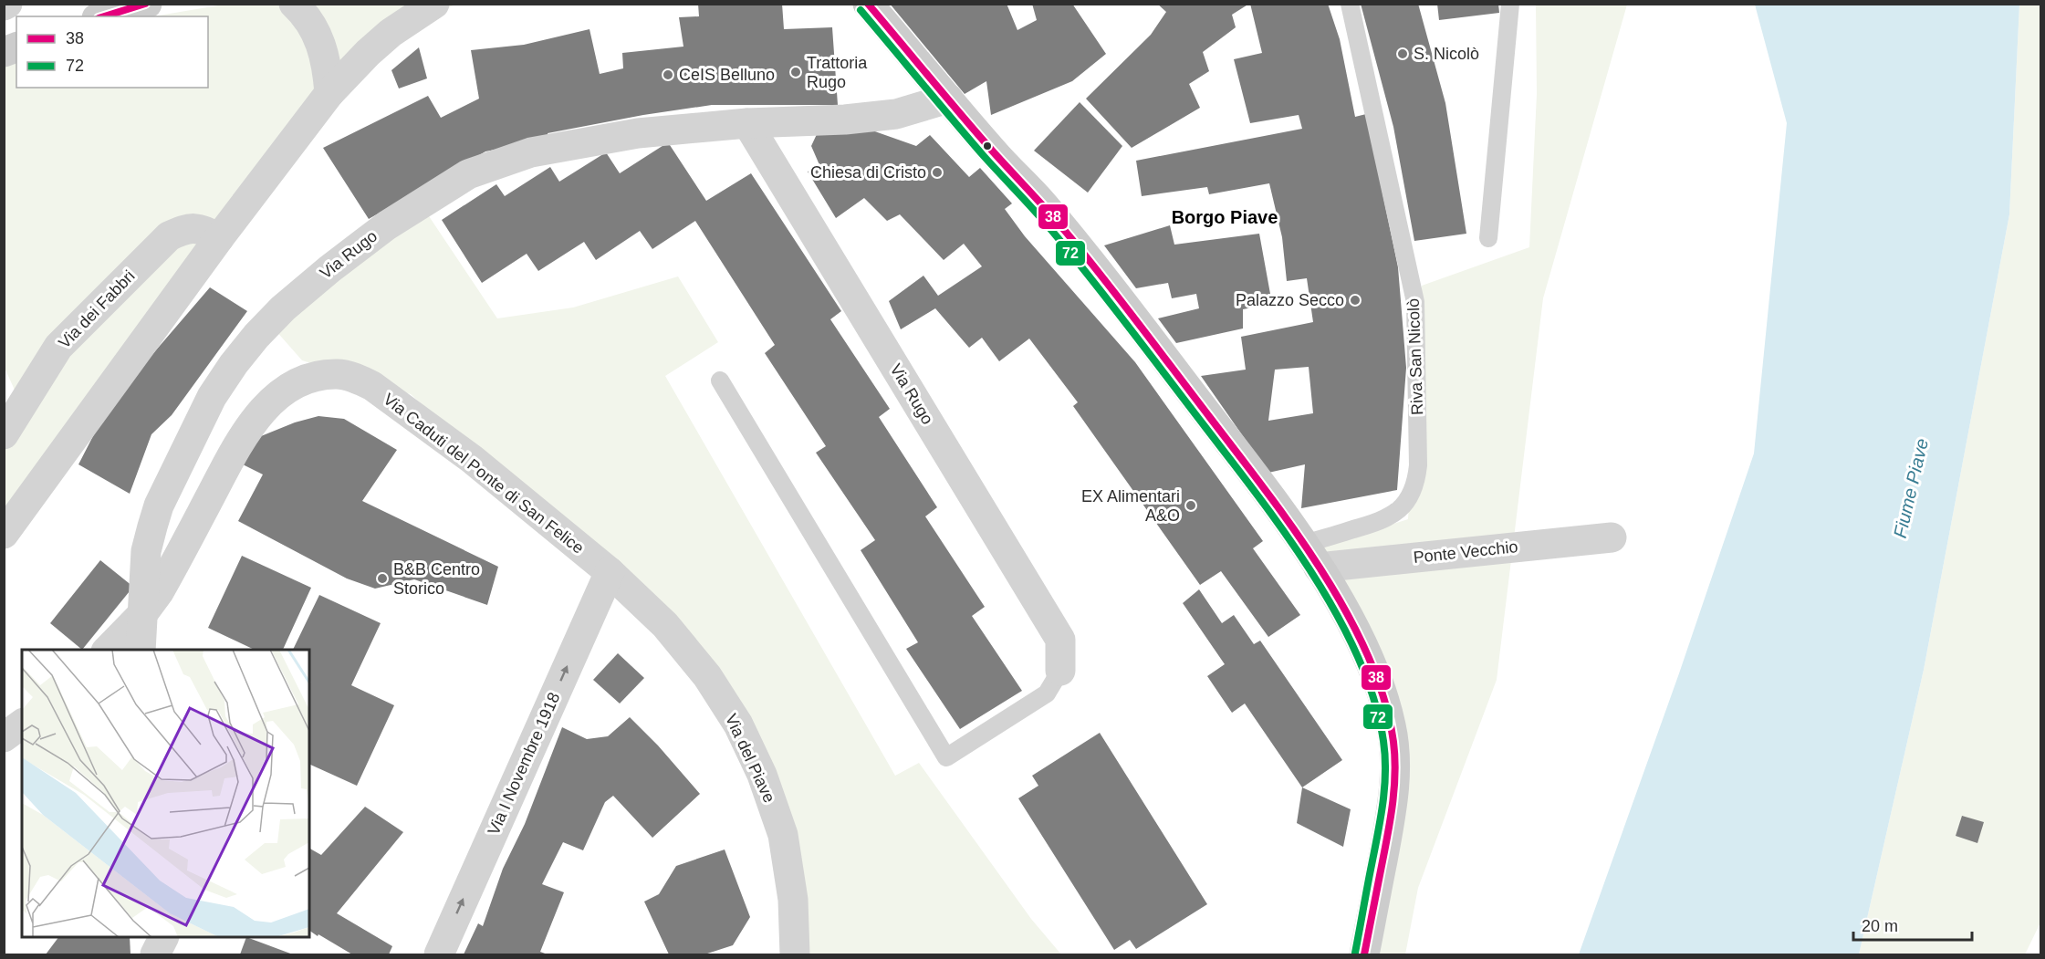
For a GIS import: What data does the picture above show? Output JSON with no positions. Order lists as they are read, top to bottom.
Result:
{
  "streets": {
    "street": [
      "Via Rugo",
      "Via dei Fabbri",
      "Via Caduti del Ponte di San Felice",
      "Ponte Vecchio",
      "Via del Piave",
      "Via I Novembre 1918"
    ],
    "lane": ["Riva San Nicolò"]
  },
  "crossings": [
    ["Via Rugo", "Via Caduti del Ponte di San Felice"],
    ["Riva San Nicolò", "Ponte Vecchio"],
    ["Via Caduti del Ponte di San Felice", "Via del Piave"],
    ["Via Caduti del Ponte di San Felice", "Via I Novembre 1918"],
    ["Via del Piave", "Via I Novembre 1918"]
  ],
  "one_way": ["Via I Novembre 1918"],
  "districts": ["Borgo Piave"],
  "water": ["Fiume Piave"],
  "places": [
    "S. Nicolò",
    "Trattoria Rugo",
    "CeIS Belluno",
    "Chiesa di Cristo",
    "Palazzo Secco",
    "EX Alimentari A&O",
    "B&B Centro Storico"
  ],
  "lines": ["transit line 38", "transit line 72"],
  "legend": ["38", "72"],
  "scale_bar": "20 m"
}
